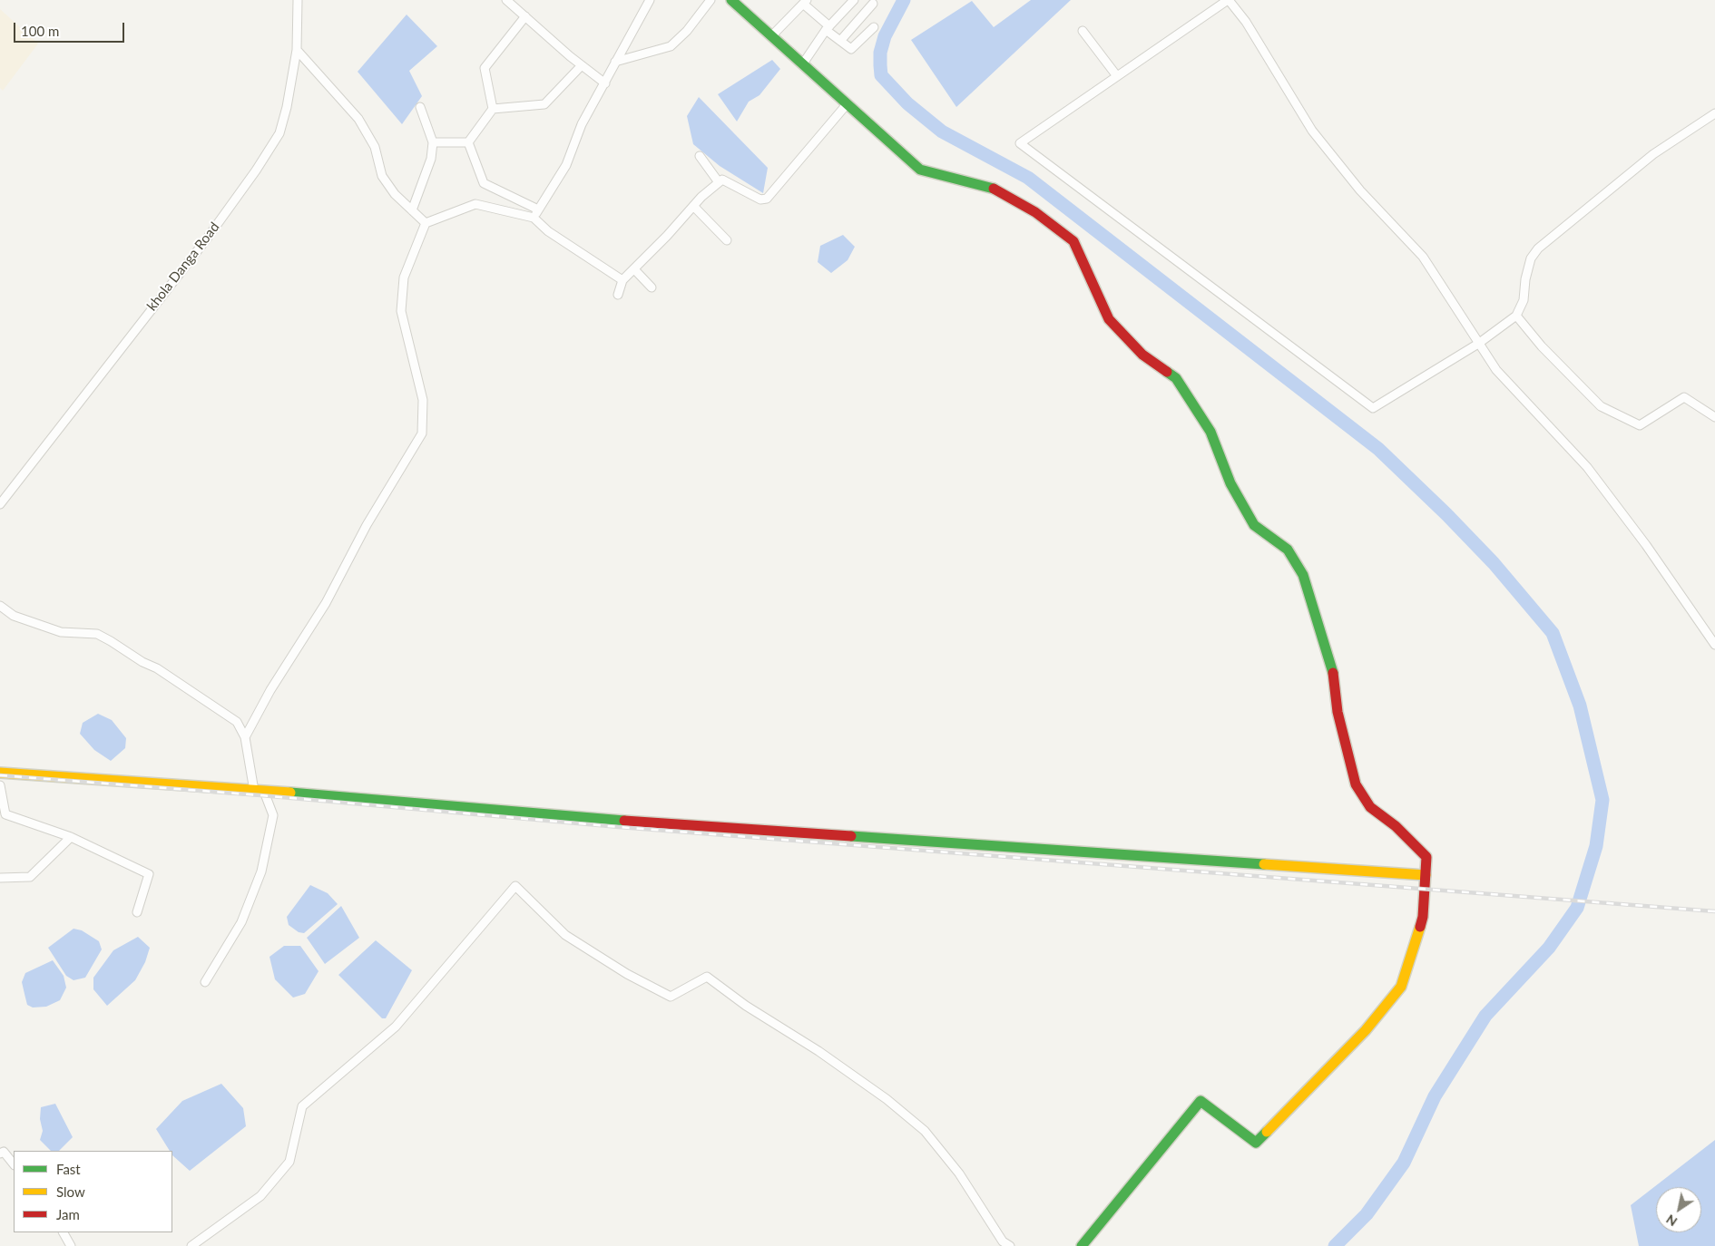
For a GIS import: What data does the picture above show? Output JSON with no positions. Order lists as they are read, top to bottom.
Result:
{
  "streets": {
    "street": ["khola Danga Road"]
  },
  "legend": ["Fast", "Slow", "Jam"],
  "scale_bar": "100 m",
  "north": "bottom left"
}
